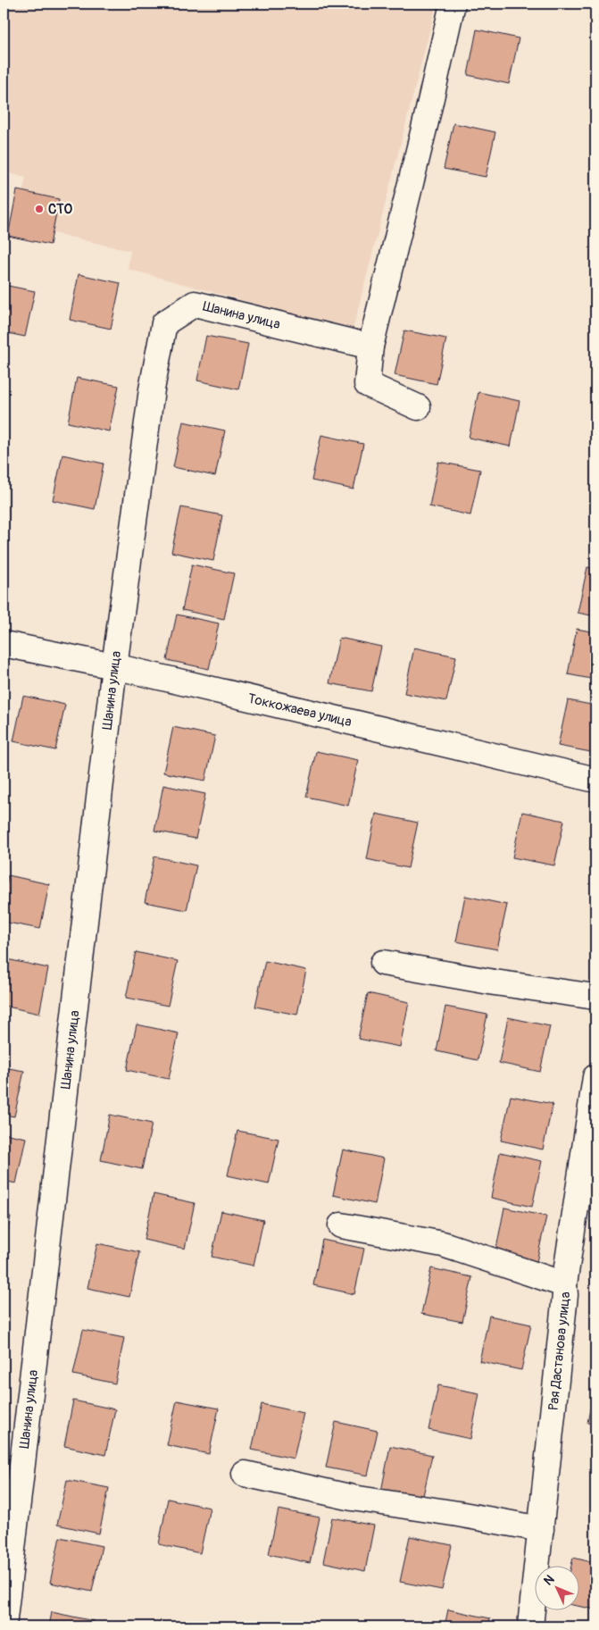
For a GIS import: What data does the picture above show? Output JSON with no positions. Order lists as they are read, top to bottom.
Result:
{
  "streets": {
    "street": ["Шанина улица", "Токкожаева улица", "Рая Дастанова улица"]
  },
  "crossings": [
    ["Шанина улица", "Токкожаева улица"]
  ],
  "places": ["СТО"],
  "north": "top left"
}
